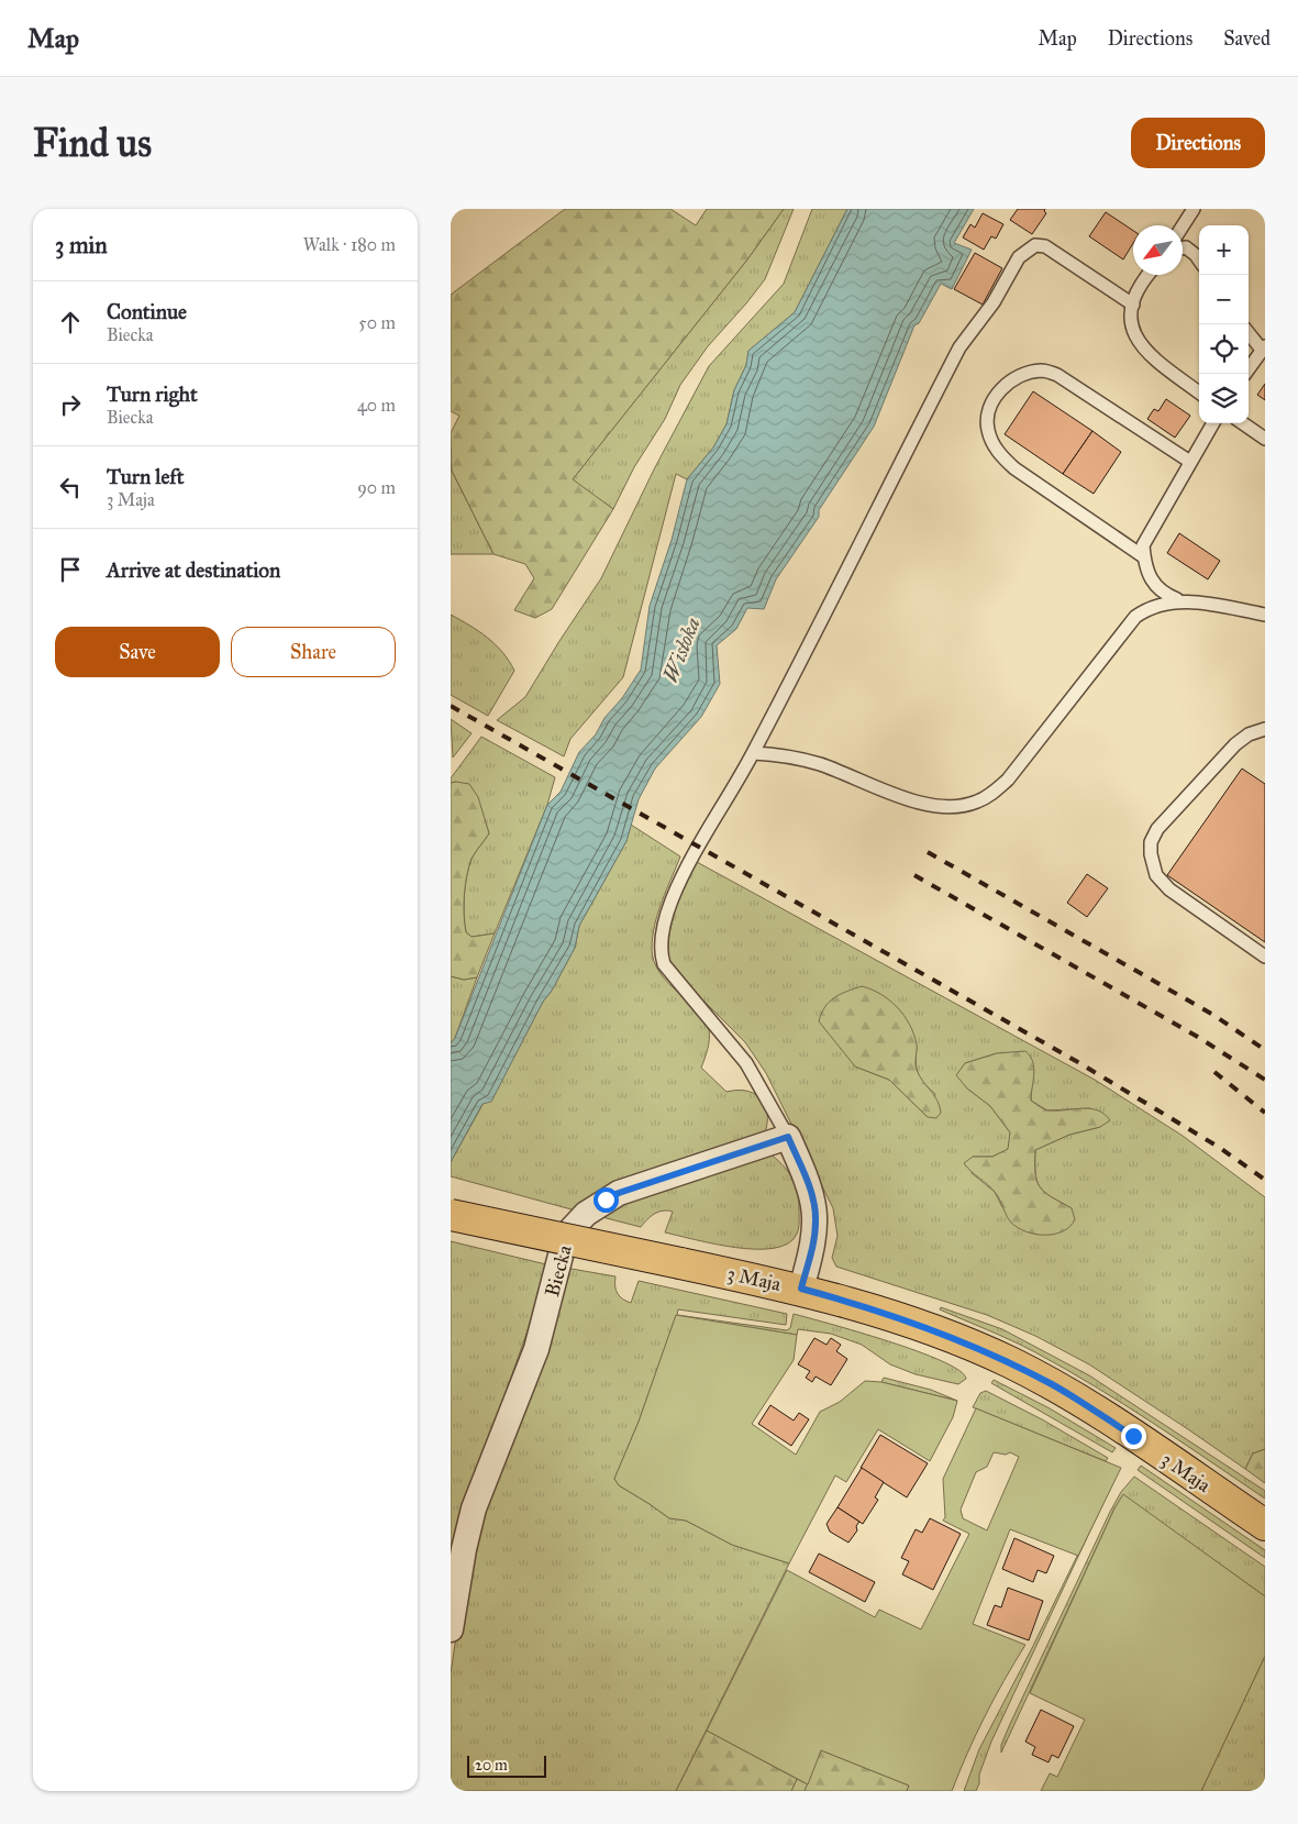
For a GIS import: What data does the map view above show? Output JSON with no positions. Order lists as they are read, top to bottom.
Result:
{
  "streets": {
    "main road": ["3 Maja"],
    "street": ["Biecka"]
  },
  "water": ["Wisłoka"],
  "scale_bar": "20 m",
  "north": "bottom left",
  "page": {
    "header": "Map",
    "nav": ["Map", "Directions", "Saved"],
    "buttons": [
      "Directions",
      ["Save", "Share"]
    ],
    "title": "Find us",
    "heading": ["3 min", "Walk · 180 m"],
    "map_buttons": ["+", "−"],
    "list": [
      ["Continue", "Biecka", "50 m"],
      ["Turn right", "Biecka", "40 m"],
      ["Turn left", "3 Maja", "90 m"],
      "Arrive at destination"
    ],
    "scale": "20 m"
  }
}
